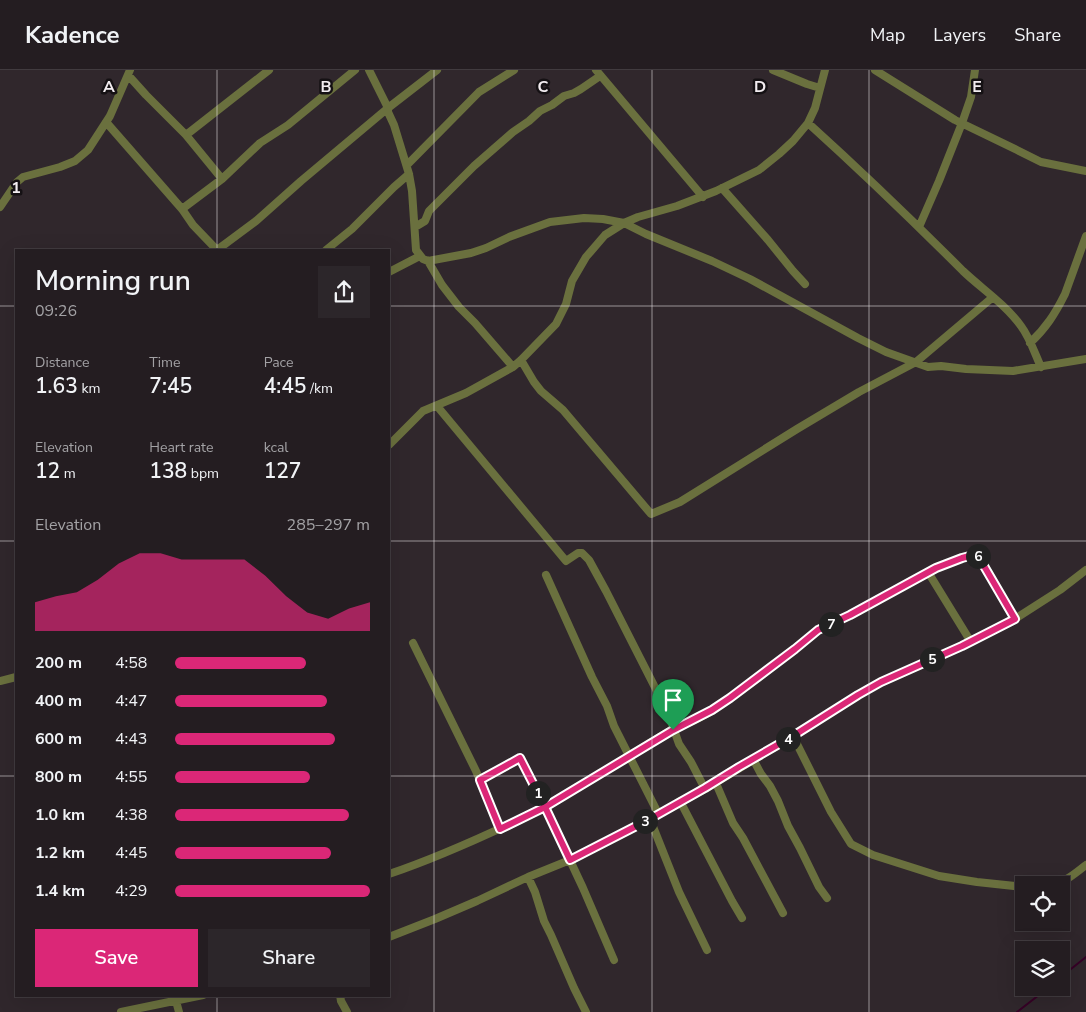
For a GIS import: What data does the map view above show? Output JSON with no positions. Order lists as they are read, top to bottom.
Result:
{
  "page": {
    "header": "Kadence",
    "nav": ["Map", "Layers", "Share"],
    "heading": ["Morning run", "09:26"],
    "stats": [
      ["Distance", "1.63 km"],
      ["Time", "7:45"],
      ["Pace", "4:45 /km"],
      ["Elevation", "12 m"],
      ["Heart rate", "138 bpm"],
      ["kcal", "127"]
    ],
    "chart": ["Elevation", "285–297 m"],
    "pins": [
      "6",
      "7",
      "5",
      "4",
      "1",
      "3"
    ],
    "list": [
      {
        "name": "200 m",
        "note": "4:58"
      },
      {
        "name": "400 m",
        "note": "4:47"
      },
      {
        "name": "600 m",
        "note": "4:43"
      },
      {
        "name": "800 m",
        "note": "4:55"
      },
      {
        "name": "1.0 km",
        "note": "4:38"
      },
      {
        "name": "1.2 km",
        "note": "4:45"
      },
      {
        "name": "1.4 km",
        "note": "4:29"
      }
    ],
    "buttons": ["Save", "Share"]
  },
  "grid": {
    "columns": [
      "A",
      "B",
      "C",
      "D",
      "E"
    ],
    "rows": ["1"]
  }
}
